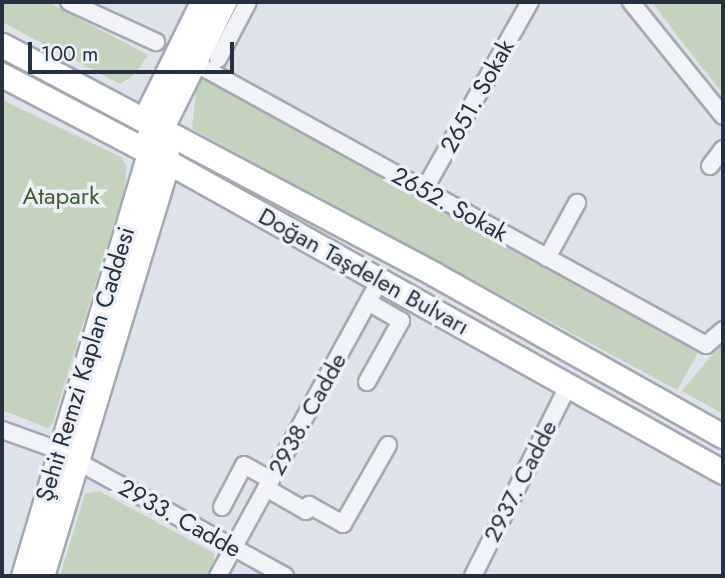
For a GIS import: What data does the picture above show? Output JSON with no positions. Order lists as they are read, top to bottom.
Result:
{
  "streets": {
    "main road": ["Doğan Taşdelen Bulvarı", "Şehit Remzi Kaplan Caddesi"],
    "street": [
      "2651. Sokak",
      "2652. Sokak",
      "2938. Cadde",
      "2937. Cadde",
      "2933. Cadde"
    ]
  },
  "crossings": [
    ["2651. Sokak", "2652. Sokak"],
    ["Doğan Taşdelen Bulvarı", "Şehit Remzi Kaplan Caddesi"],
    ["Doğan Taşdelen Bulvarı", "2938. Cadde"],
    ["Doğan Taşdelen Bulvarı", "2937. Cadde"],
    ["Şehit Remzi Kaplan Caddesi", "2933. Cadde"],
    ["2938. Cadde", "2933. Cadde"]
  ],
  "parks": ["Atapark"],
  "scale_bar": "100 m"
}
